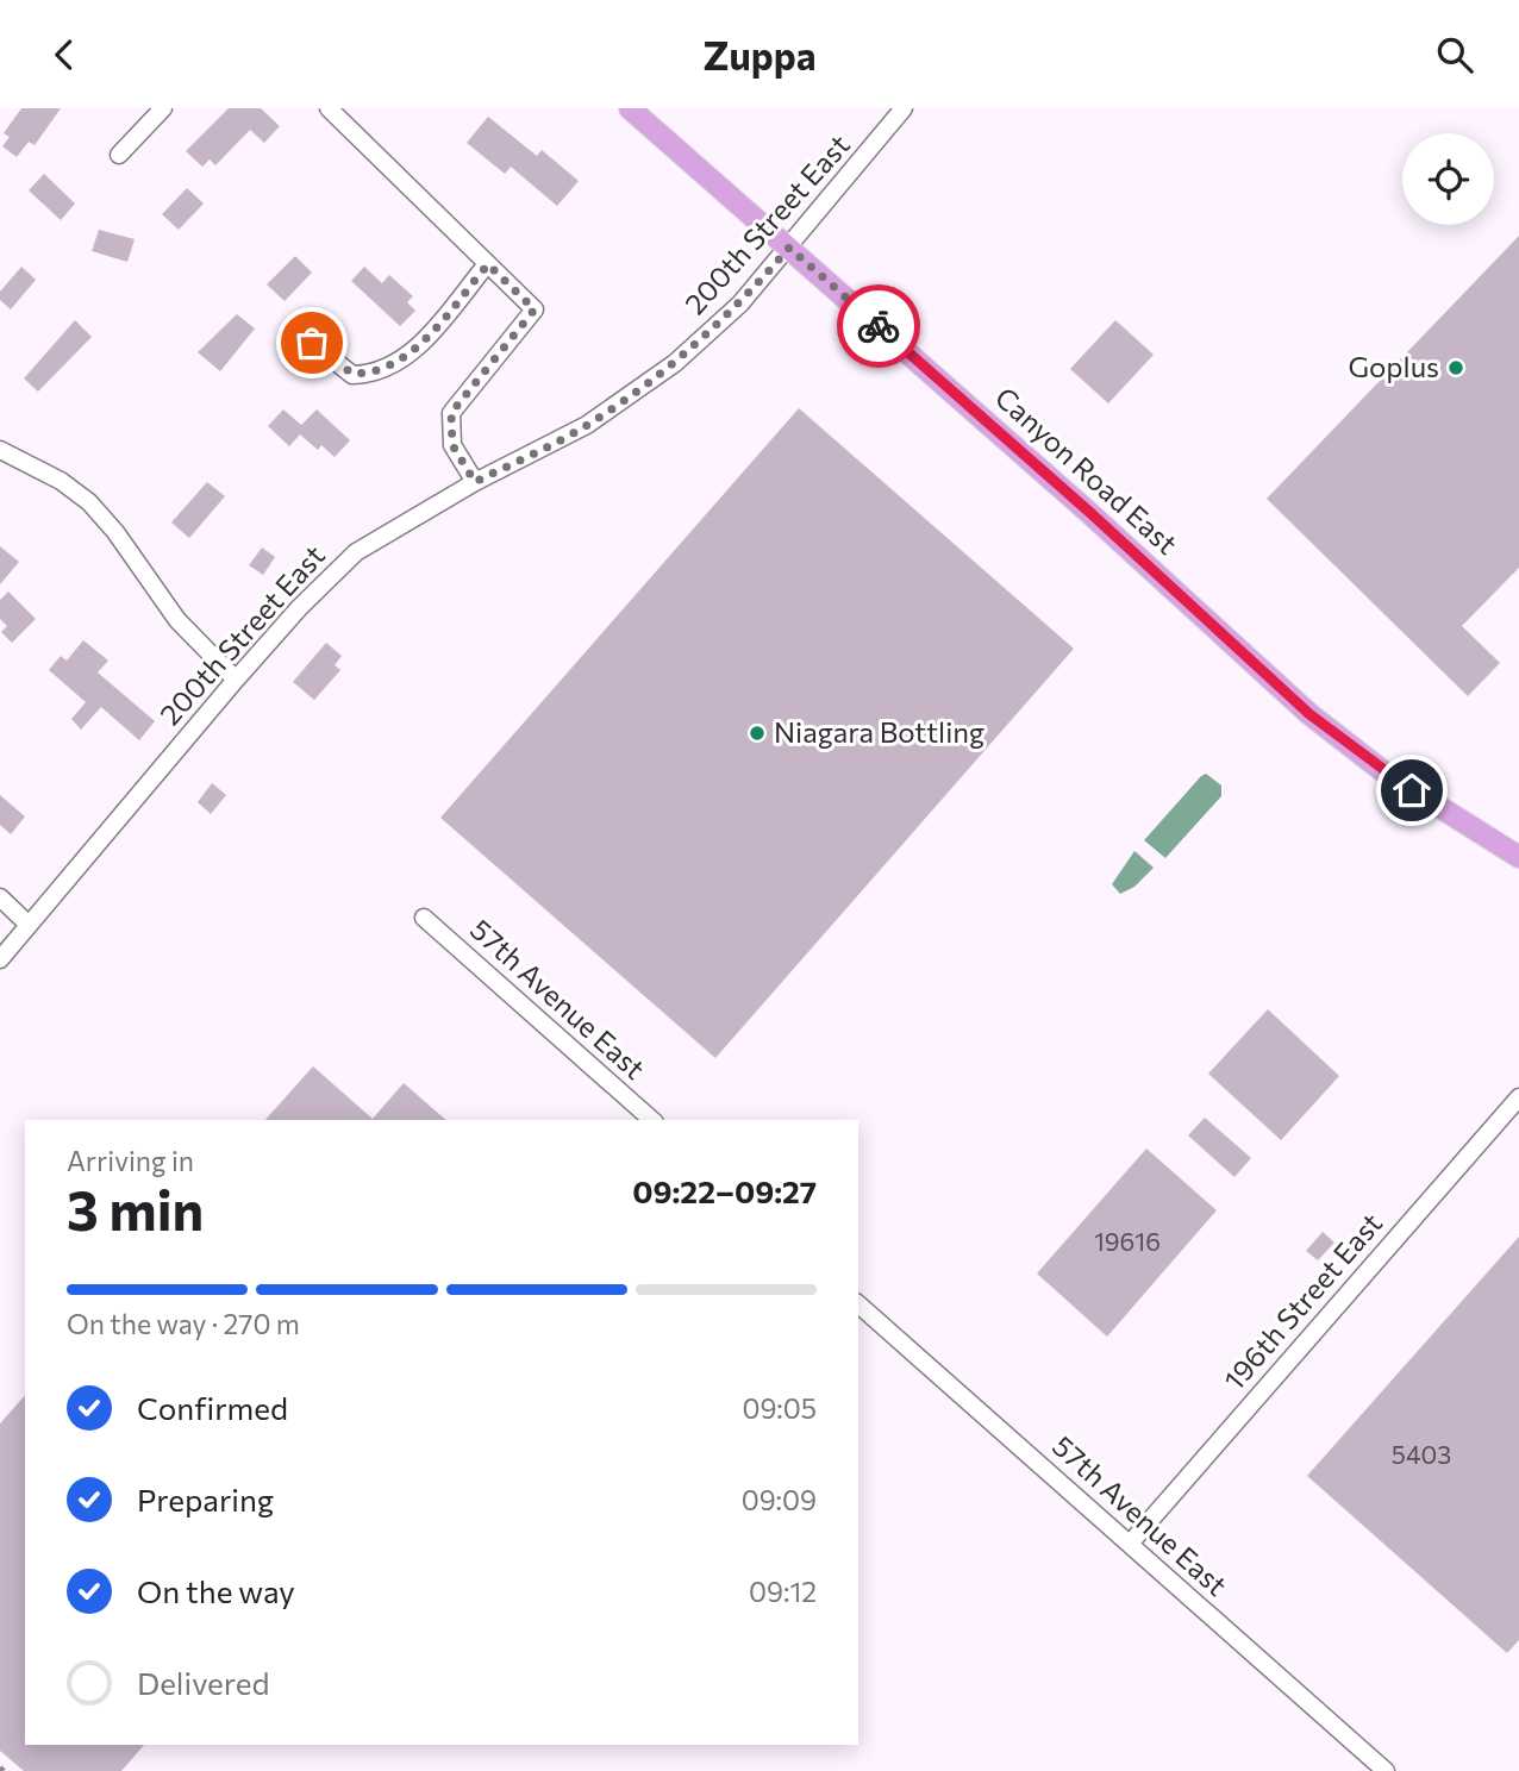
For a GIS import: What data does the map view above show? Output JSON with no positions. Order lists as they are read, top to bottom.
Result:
{
  "streets": {
    "main road": ["Canyon Road East"],
    "street": ["200th Street East", "57th Avenue East", "196th Street East"]
  },
  "crossings": [
    ["200th Street East", "Canyon Road East"],
    ["57th Avenue East", "196th Street East"]
  ],
  "places": ["Goplus", "Niagara Bottling"],
  "house_numbers": ["19616", "5403"],
  "page": {
    "header": "Zuppa",
    "heading": ["3 min", "Arriving in", "09:22–09:27"],
    "bar": "On the way · 270 m",
    "list": [
      ["Confirmed", "09:05"],
      ["Preparing", "09:09"],
      ["On the way", "09:12"],
      "Delivered"
    ]
  }
}
